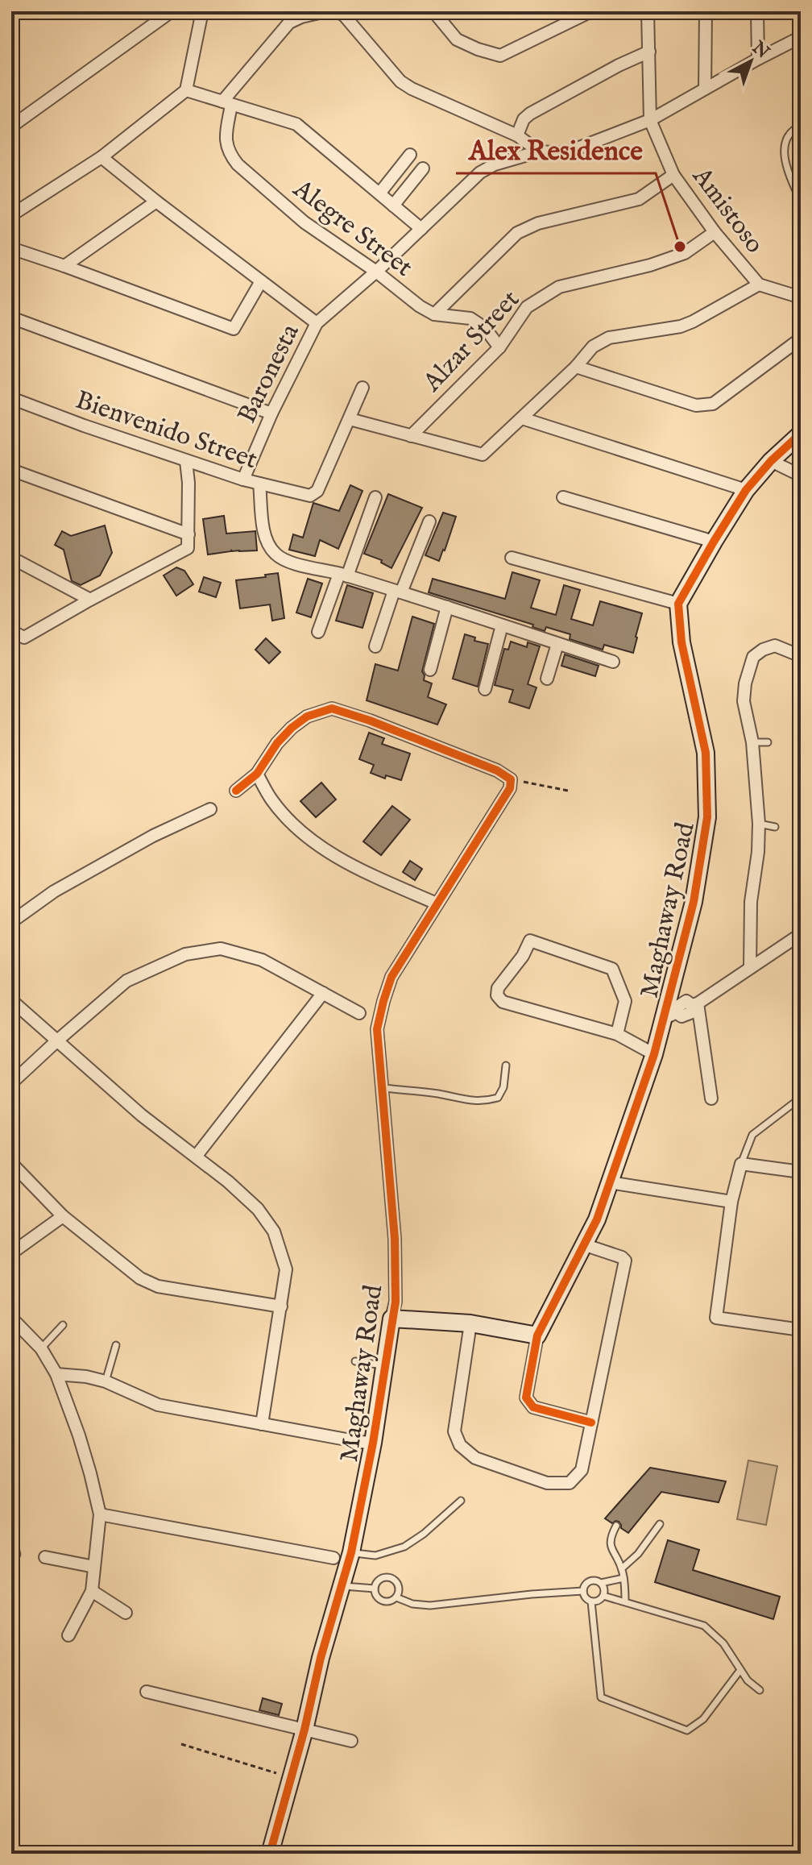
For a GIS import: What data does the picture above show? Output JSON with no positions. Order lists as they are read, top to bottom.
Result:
{
  "streets": {
    "street": [
      "Amistoso",
      "Alegre Street",
      "Alzar Street",
      "Baronesta",
      "Bienvenido Street",
      "Maghaway Road"
    ]
  },
  "crossings": [
    ["Amistoso", "Alzar Street"],
    ["Amistoso", "Baronesta"],
    ["Alegre Street", "Alzar Street"],
    ["Alegre Street", "Baronesta"],
    ["Baronesta", "Bienvenido Street"]
  ],
  "places": ["Alex Residence"],
  "north": "top right"
}
